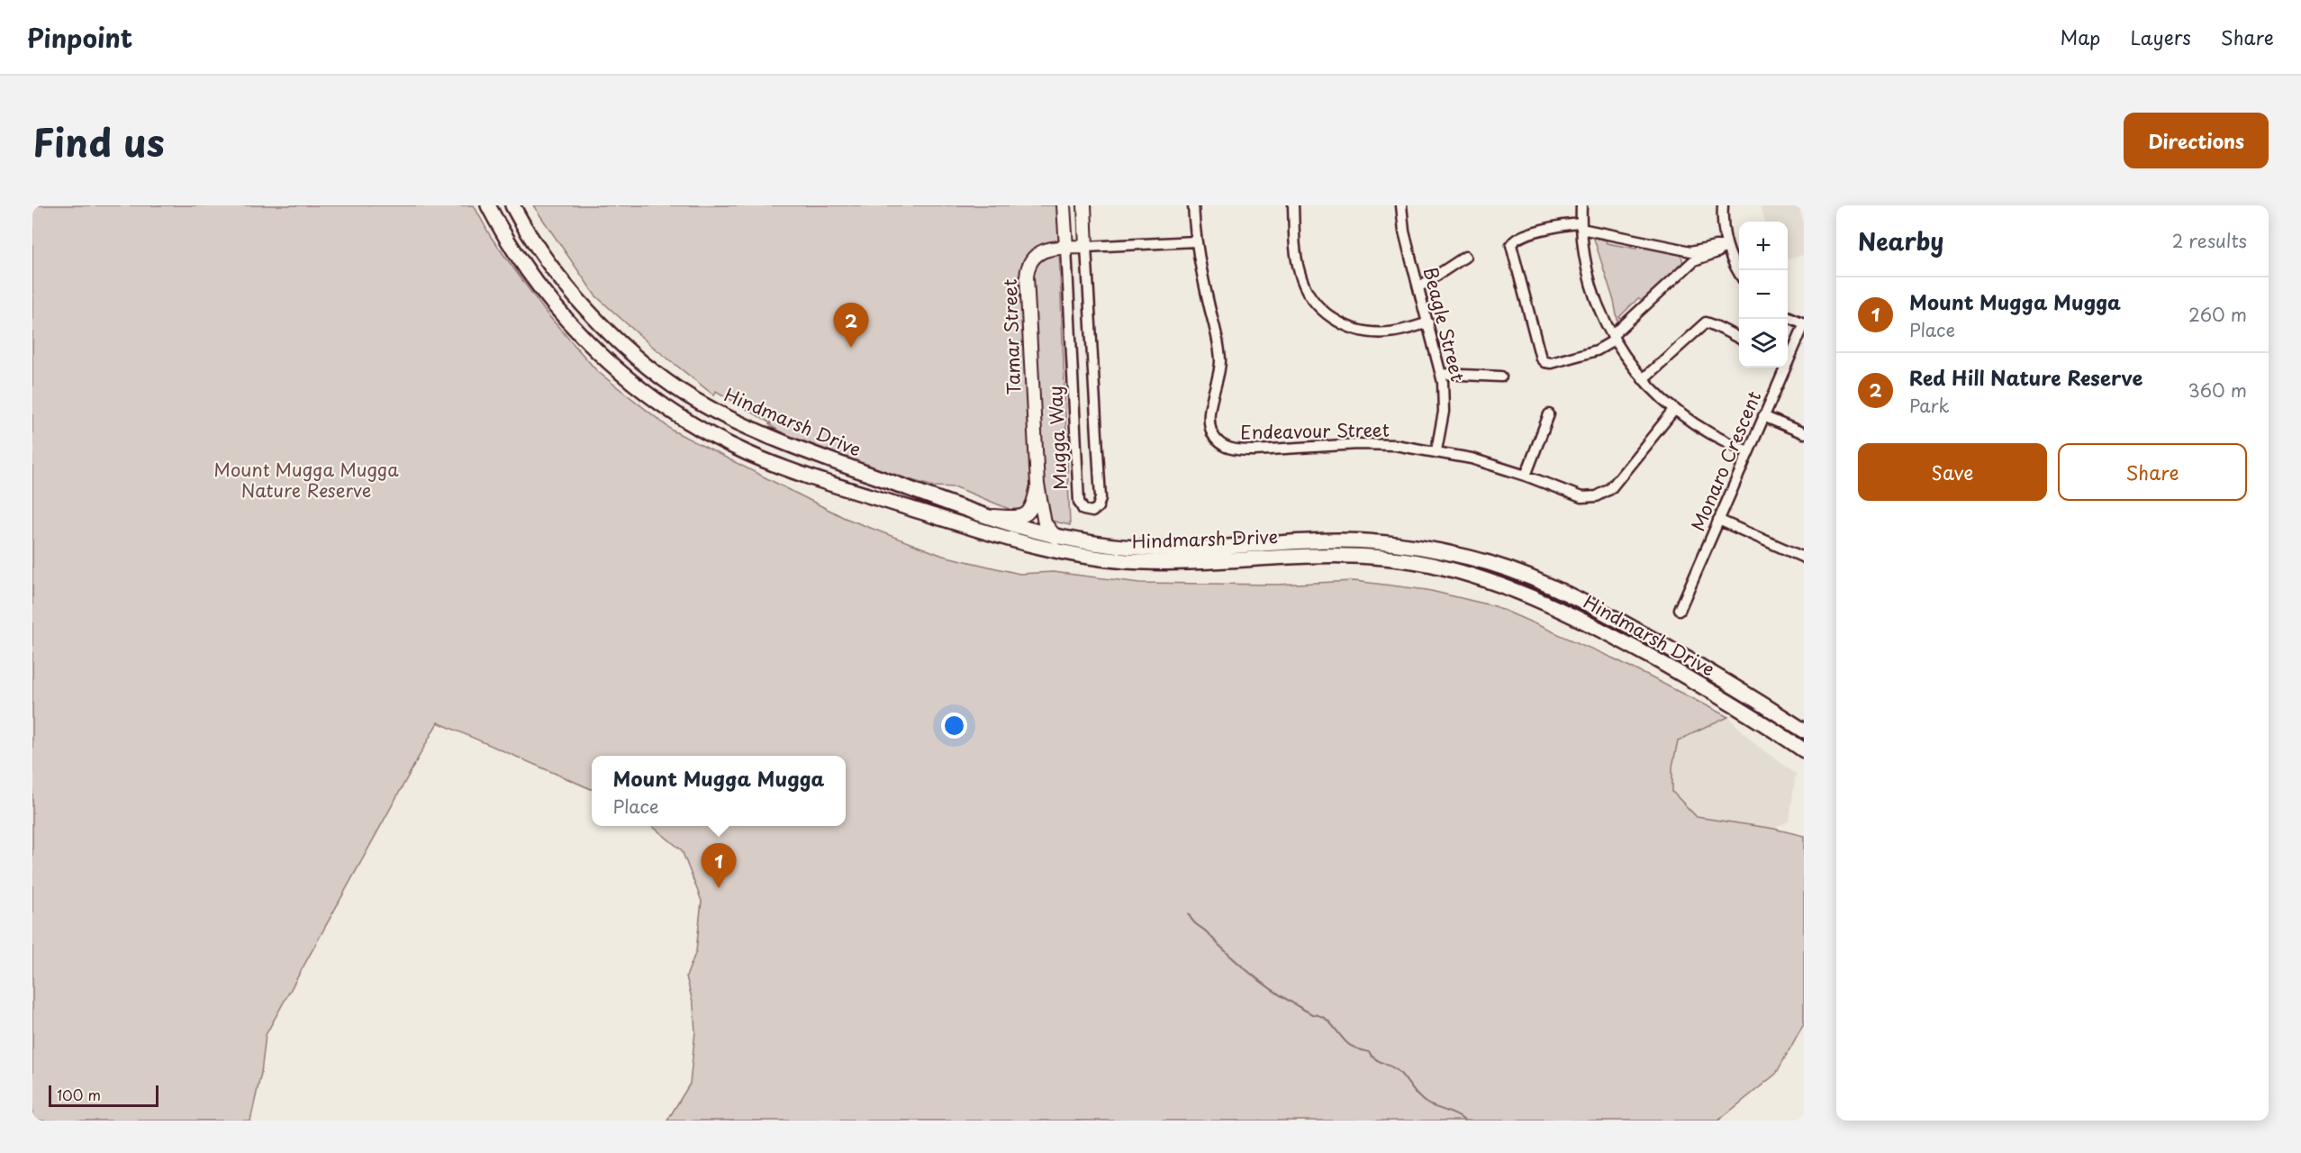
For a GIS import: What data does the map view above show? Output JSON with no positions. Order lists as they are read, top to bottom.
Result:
{
  "streets": {
    "main road": ["Tamar Street", "Hindmarsh Drive", "Mugga Way"],
    "street": ["Beagle Street", "Endeavour Street", "Monaro Crescent"]
  },
  "crossings": [
    ["Beagle Street", "Endeavour Street"],
    ["Tamar Street", "Hindmarsh Drive"],
    ["Tamar Street", "Endeavour Street"],
    ["Tamar Street", "Mugga Way"]
  ],
  "parks": ["Mount Mugga Mugga Nature Reserve"],
  "scale_bar": "100 m",
  "page": {
    "header": "Pinpoint",
    "nav": ["Map", "Layers", "Share"],
    "title": "Find us",
    "buttons": [
      "Directions",
      ["Save", "Share"]
    ],
    "heading": ["Nearby", "2 results"],
    "map_buttons": ["+", "−"],
    "list": [
      {
        "mark": "1",
        "name": "Mount Mugga Mugga",
        "note": "Place",
        "value": "260 m"
      },
      {
        "mark": "2",
        "name": "Red Hill Nature Reserve",
        "note": "Park",
        "value": "360 m"
      }
    ],
    "pins": ["2", "1"],
    "popup": ["Mount Mugga Mugga", "Place"],
    "scale": "100 m"
  }
}
